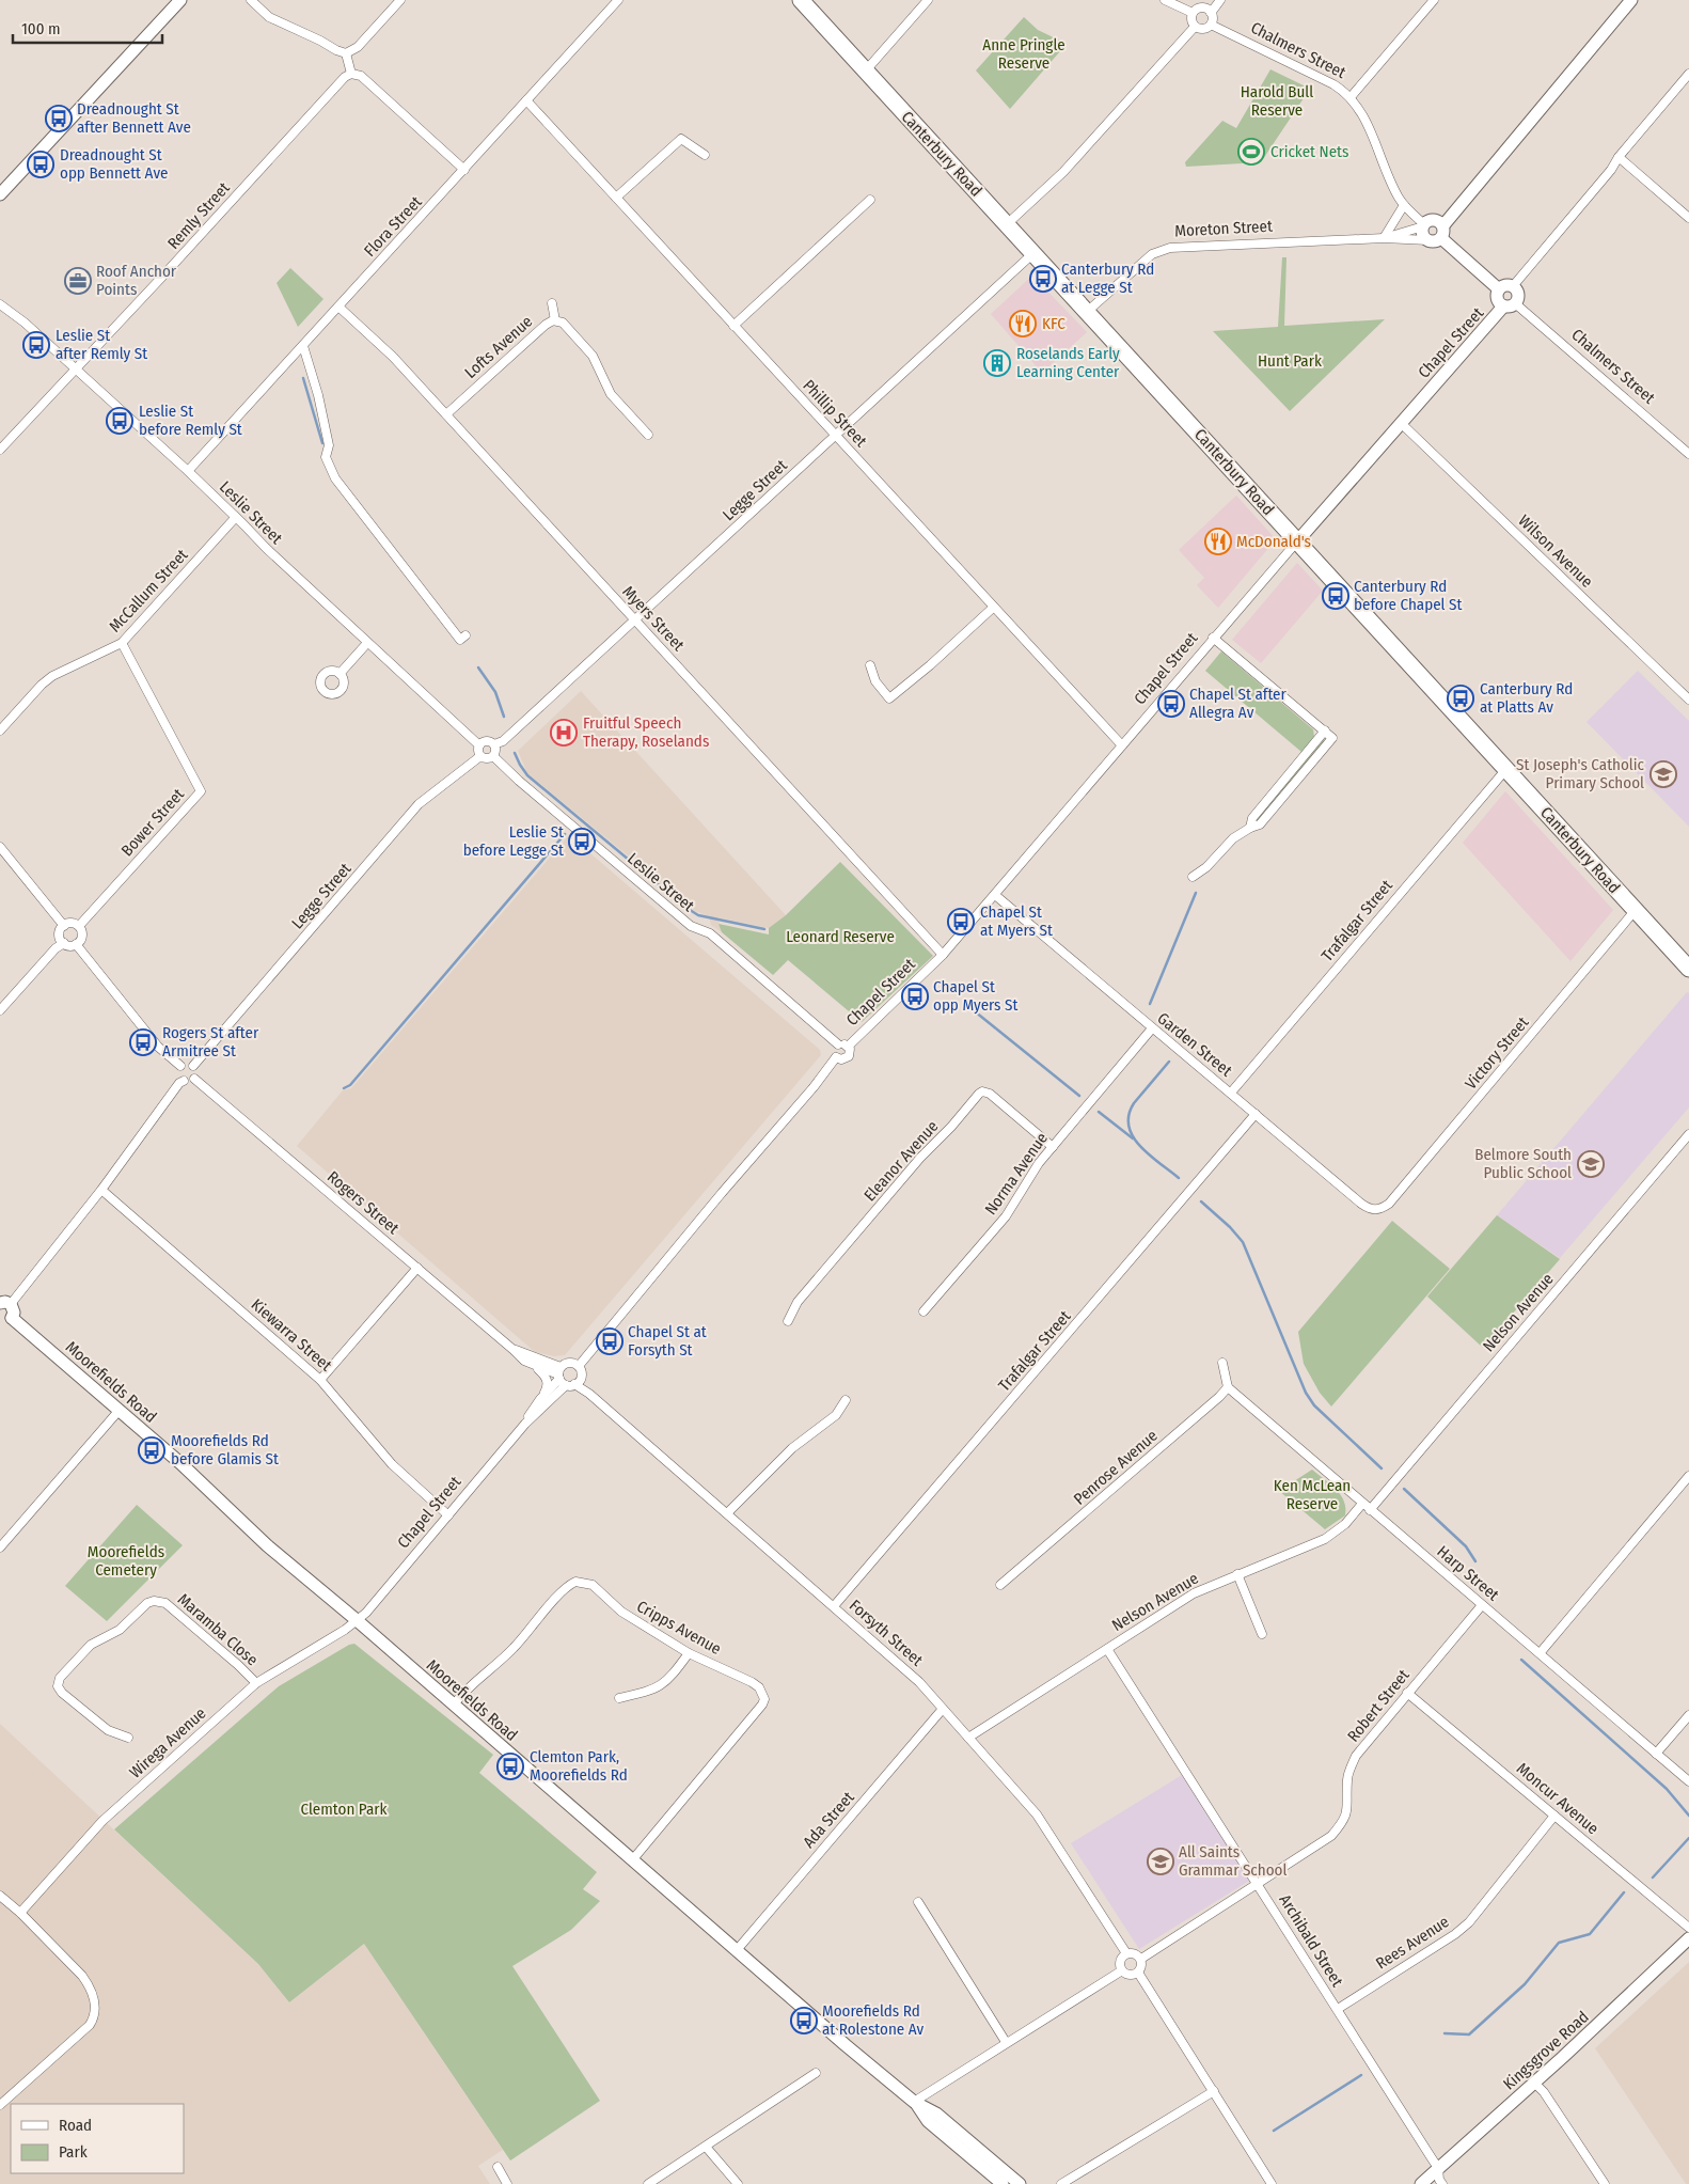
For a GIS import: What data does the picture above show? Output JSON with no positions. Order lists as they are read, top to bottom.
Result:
{
  "streets": {
    "highway": ["Canterbury Road"],
    "main road": ["Chapel Street", "Moorefields Road", "Kingsgrove Road"],
    "street": [
      "Chalmers Street",
      "Remly Street",
      "Flora Street",
      "Moreton Street",
      "Lofts Avenue",
      "Phillip Street",
      "Legge Street",
      "Leslie Street",
      "Wilson Avenue",
      "McCallum Street",
      "Myers Street",
      "Bower Street",
      "Trafalgar Street",
      "Garden Street",
      "Victory Street",
      "Eleanor Avenue",
      "Norma Avenue",
      "Rogers Street",
      "Nelson Avenue",
      "Kiewarra Street",
      "Penrose Avenue",
      "Harp Street",
      "Cripps Avenue",
      "Maramba Close",
      "Forsyth Street",
      "Robert Street",
      "Wirega Avenue",
      "Moncur Avenue",
      "Ada Street",
      "Archibald Street",
      "Rees Avenue"
    ]
  },
  "crossings": [
    ["Chalmers Street", "Moreton Street"],
    ["Chalmers Street", "Chapel Street"],
    ["Canterbury Road", "Moreton Street"],
    ["Canterbury Road", "Chapel Street"],
    ["Canterbury Road", "Legge Street"],
    ["Canterbury Road", "Trafalgar Street"],
    ["Canterbury Road", "Victory Street"],
    ["Remly Street", "Leslie Street"],
    ["Flora Street", "Phillip Street"],
    ["Flora Street", "Leslie Street"],
    ["Flora Street", "Myers Street"],
    ["Chapel Street", "Phillip Street"],
    ["Chapel Street", "Leslie Street"],
    ["Chapel Street", "Wilson Avenue"],
    ["Chapel Street", "Myers Street"],
    ["Chapel Street", "Garden Street"],
    ["Chapel Street", "Rogers Street"],
    ["Chapel Street", "Kiewarra Street"],
    ["Chapel Street", "Moorefields Road"],
    ["Chapel Street", "Forsyth Street"],
    ["Chapel Street", "Wirega Avenue"],
    ["Lofts Avenue", "Myers Street"],
    ["Phillip Street", "Legge Street"],
    ["Legge Street", "Leslie Street"],
    ["Legge Street", "Myers Street"],
    ["Legge Street", "Rogers Street"],
    ["Leslie Street", "McCallum Street"],
    ["McCallum Street", "Bower Street"],
    ["Trafalgar Street", "Garden Street"],
    ["Trafalgar Street", "Forsyth Street"],
    ["Garden Street", "Victory Street"],
    ["Garden Street", "Norma Avenue"],
    ["Eleanor Avenue", "Norma Avenue"],
    ["Rogers Street", "Forsyth Street"],
    ["Nelson Avenue", "Harp Street"],
    ["Nelson Avenue", "Forsyth Street"],
    ["Nelson Avenue", "Archibald Street"],
    ["Moorefields Road", "Cripps Avenue"],
    ["Moorefields Road", "Wirega Avenue"],
    ["Moorefields Road", "Ada Street"],
    ["Penrose Avenue", "Harp Street"],
    ["Harp Street", "Robert Street"],
    ["Maramba Close", "Wirega Avenue"],
    ["Forsyth Street", "Robert Street"],
    ["Forsyth Street", "Ada Street"],
    ["Robert Street", "Moncur Avenue"],
    ["Robert Street", "Archibald Street"],
    ["Moncur Avenue", "Rees Avenue"],
    ["Archibald Street", "Rees Avenue"],
    ["Archibald Street", "Kingsgrove Road"]
  ],
  "parks": [
    "Anne Pringle Reserve",
    "Harold Bull Reserve",
    "Hunt Park",
    "Leonard Reserve",
    "Ken McLean Reserve",
    "Moorefields Cemetery",
    "Clemton Park"
  ],
  "places": {
    "bus stop": [
      "Dreadnought St after Bennett Ave",
      "Dreadnought St opp Bennett Ave",
      "Canterbury Rd at Legge St",
      "Leslie St after Remly St",
      "Leslie St before Remly St",
      "Canterbury Rd before Chapel St",
      "Canterbury Rd at Platts Av",
      "Chapel St after Allegra Av",
      "Leslie St before Legge St",
      "Chapel St at Myers St",
      "Chapel St opp Myers St",
      "Rogers St after Armitree St",
      "Chapel St at Forsyth St",
      "Moorefields Rd before Glamis St",
      "Clemton Park, Moorefields Rd",
      "Moorefields Rd at Rolestone Av"
    ],
    "sports": ["Cricket Nets"],
    "office": ["Roof Anchor Points"],
    "restaurant": ["KFC", "McDonald's"],
    "building": ["Roselands Early Learning Center"],
    "hospital": ["Fruitful Speech Therapy, Roselands"],
    "school or university": ["St Joseph's Catholic Primary School", "Belmore South Public School", "All Saints Grammar School"]
  },
  "legend": ["Road", "Park"],
  "scale_bar": "100 m"
}
